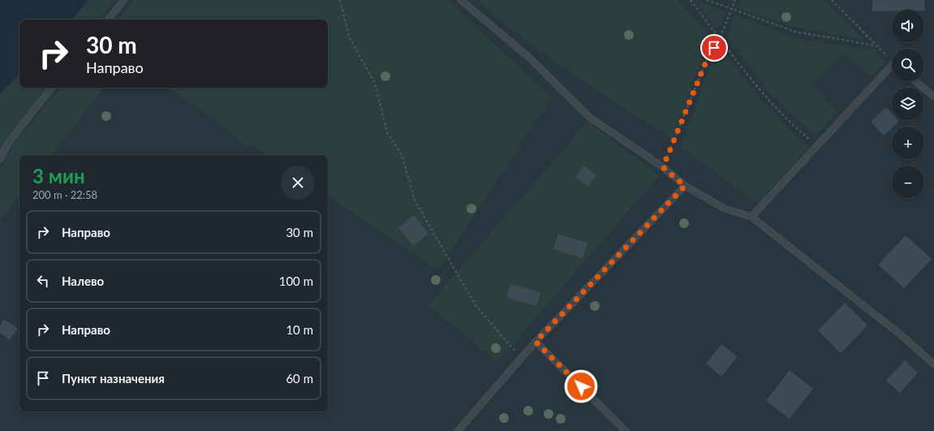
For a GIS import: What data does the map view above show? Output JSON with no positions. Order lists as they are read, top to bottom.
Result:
{
  "page": {
    "map_buttons": ["+", "−"],
    "turn": ["30 m", "Направо"],
    "heading": ["3 мин", "200 m · 22:58"],
    "list": [
      {
        "name": "Направо",
        "value": "30 m"
      },
      {
        "name": "Налево",
        "value": "100 m"
      },
      {
        "name": "Направо",
        "value": "10 m"
      },
      {
        "name": "Пункт назначения",
        "value": "60 m"
      }
    ]
  }
}
